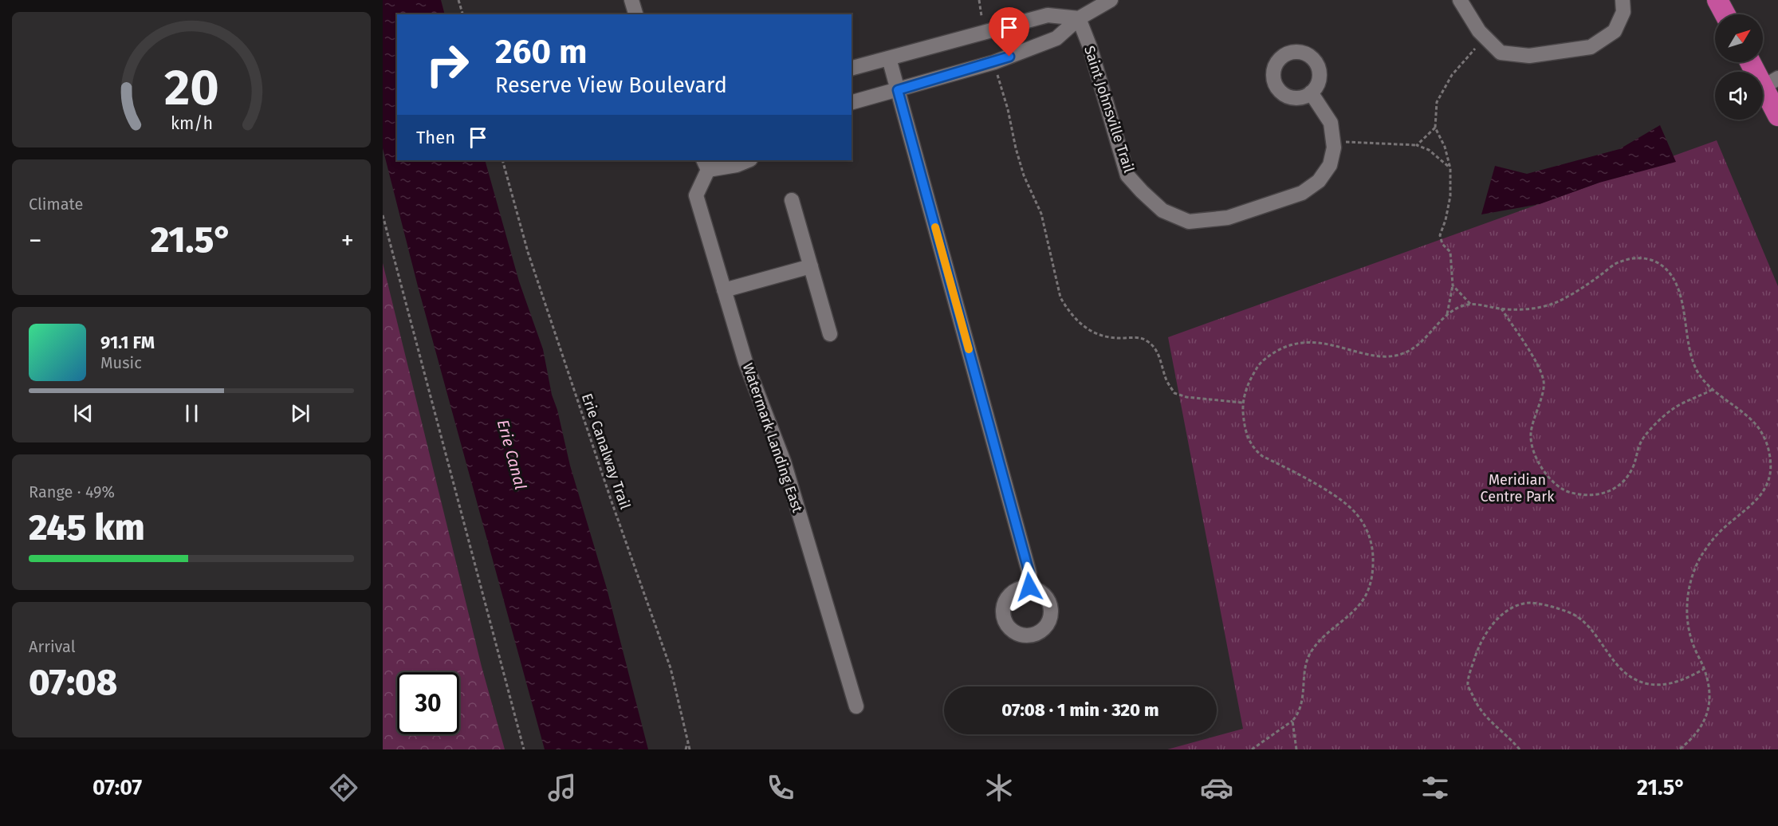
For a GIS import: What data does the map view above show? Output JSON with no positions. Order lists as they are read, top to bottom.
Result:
{
  "streets": {
    "street": ["Saint Johnsville Trail", "Watermark Landing East"],
    "path": ["Erie Canalway Trail"]
  },
  "water": ["Erie Canal"],
  "parks": ["Meridian Centre Park"],
  "north": "top right",
  "page": {
    "turn": ["260 m", "Reserve View Boulevard"],
    "then": "Then",
    "tile": [
      "Climate",
      ["Range · 49%", "245 km"],
      ["Arrival", "07:08"]
    ],
    "heat": ["−", "21.5°", "+"],
    "song": ["91.1 FM", "Music"],
    "limit": "30",
    "trip": "07:08 · 1 min · 320 m",
    "tabs": ["07:07", "21.5°"],
    "gauge": ["20", "km/h"]
  }
}
